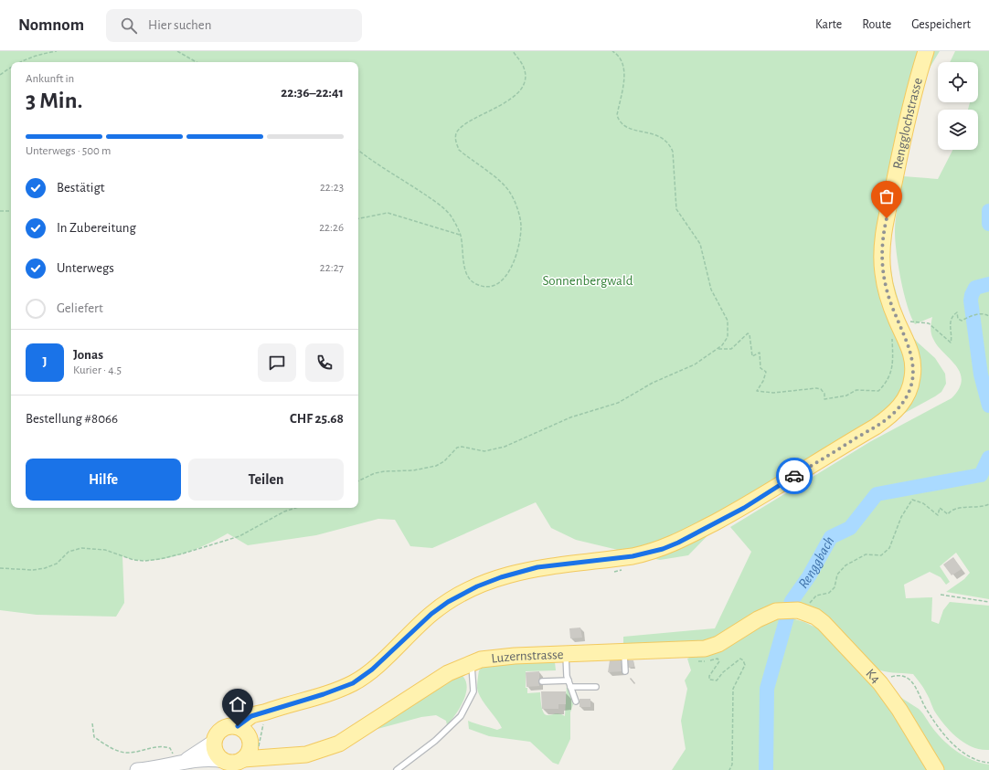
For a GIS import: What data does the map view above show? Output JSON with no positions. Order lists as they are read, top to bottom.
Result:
{
  "streets": {
    "main road": ["Rengglochstrasse", "Luzernstrasse", "K4"]
  },
  "crossings": [
    ["Rengglochstrasse", "Luzernstrasse"],
    ["Luzernstrasse", "K4"]
  ],
  "water": ["Renggbach"],
  "parks": ["Sonnenbergwald"],
  "page": {
    "header": "Nomnom",
    "search": "Hier suchen",
    "nav": ["Karte", "Route", "Gespeichert"],
    "heading": ["3 Min.", "Ankunft in", "22:36–22:41"],
    "panel": [
      "Jonas",
      "Kurier · 4.5",
      "Bestellung #8066",
      "CHF 25.68"
    ],
    "bar": "Unterwegs · 500 m",
    "list": [
      ["Bestätigt", "22:23"],
      ["In Zubereitung", "22:26"],
      ["Unterwegs", "22:27"],
      "Geliefert"
    ],
    "round": "J",
    "buttons": ["Hilfe", "Teilen"]
  }
}
